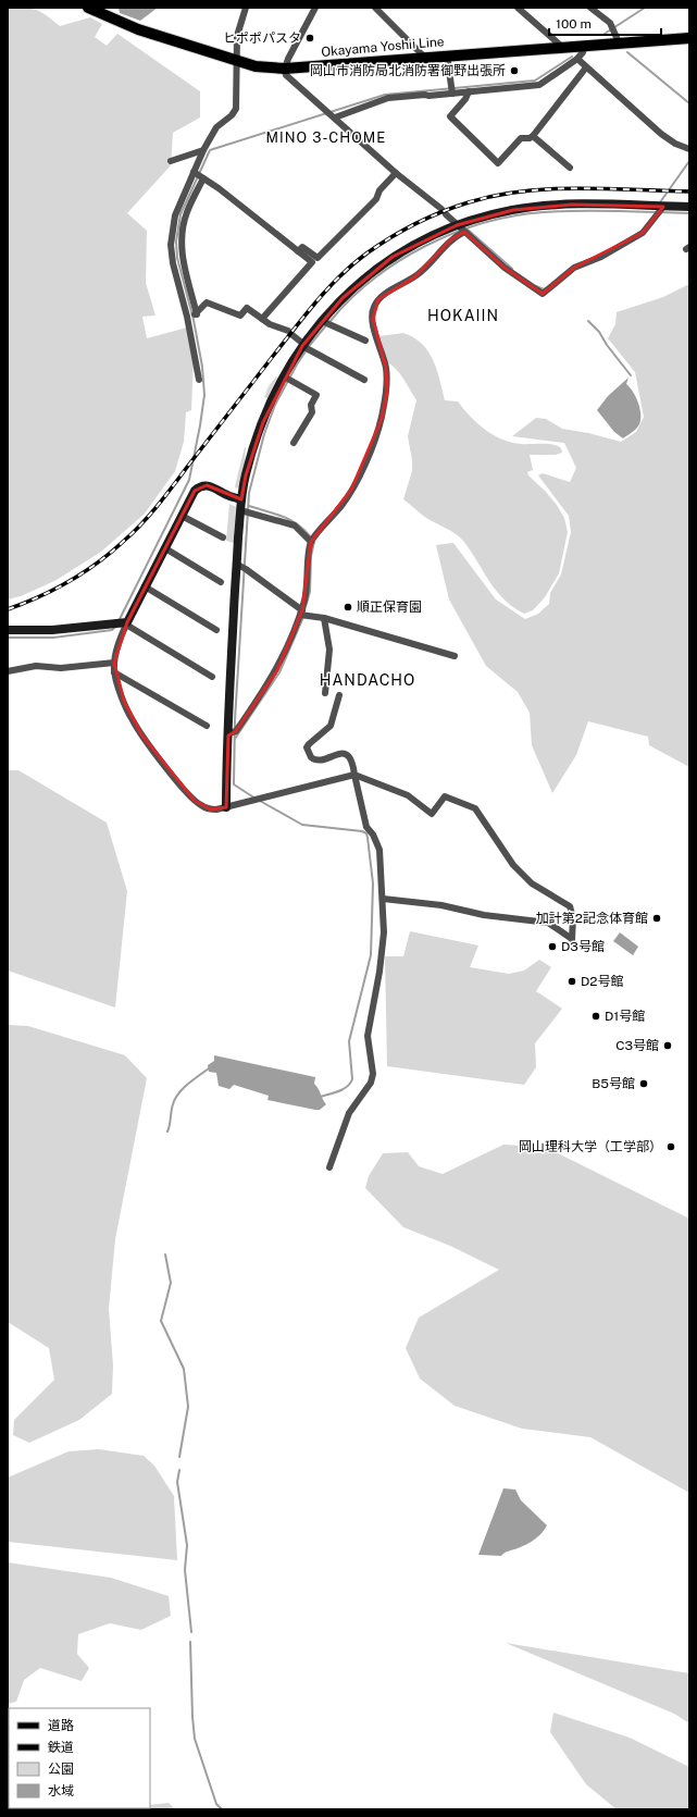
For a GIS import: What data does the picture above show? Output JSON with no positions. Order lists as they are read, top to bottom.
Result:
{
  "streets": {
    "main road": ["Okayama Yoshii Line"]
  },
  "districts": ["MINO 3-CHOME", "HOKAIIN", "HANDACHO"],
  "places": [
    "ヒポポパスタ",
    "岡山市消防局北消防署御野出張所",
    "順正保育園",
    "加計第2記念体育館",
    "D3号館",
    "D2号館",
    "D1号館",
    "C3号館",
    "B5号館",
    "岡山理科大学（工学部）"
  ],
  "legend": [
    "道路",
    "鉄道",
    "公園",
    "水域"
  ],
  "scale_bar": "100 m"
}
